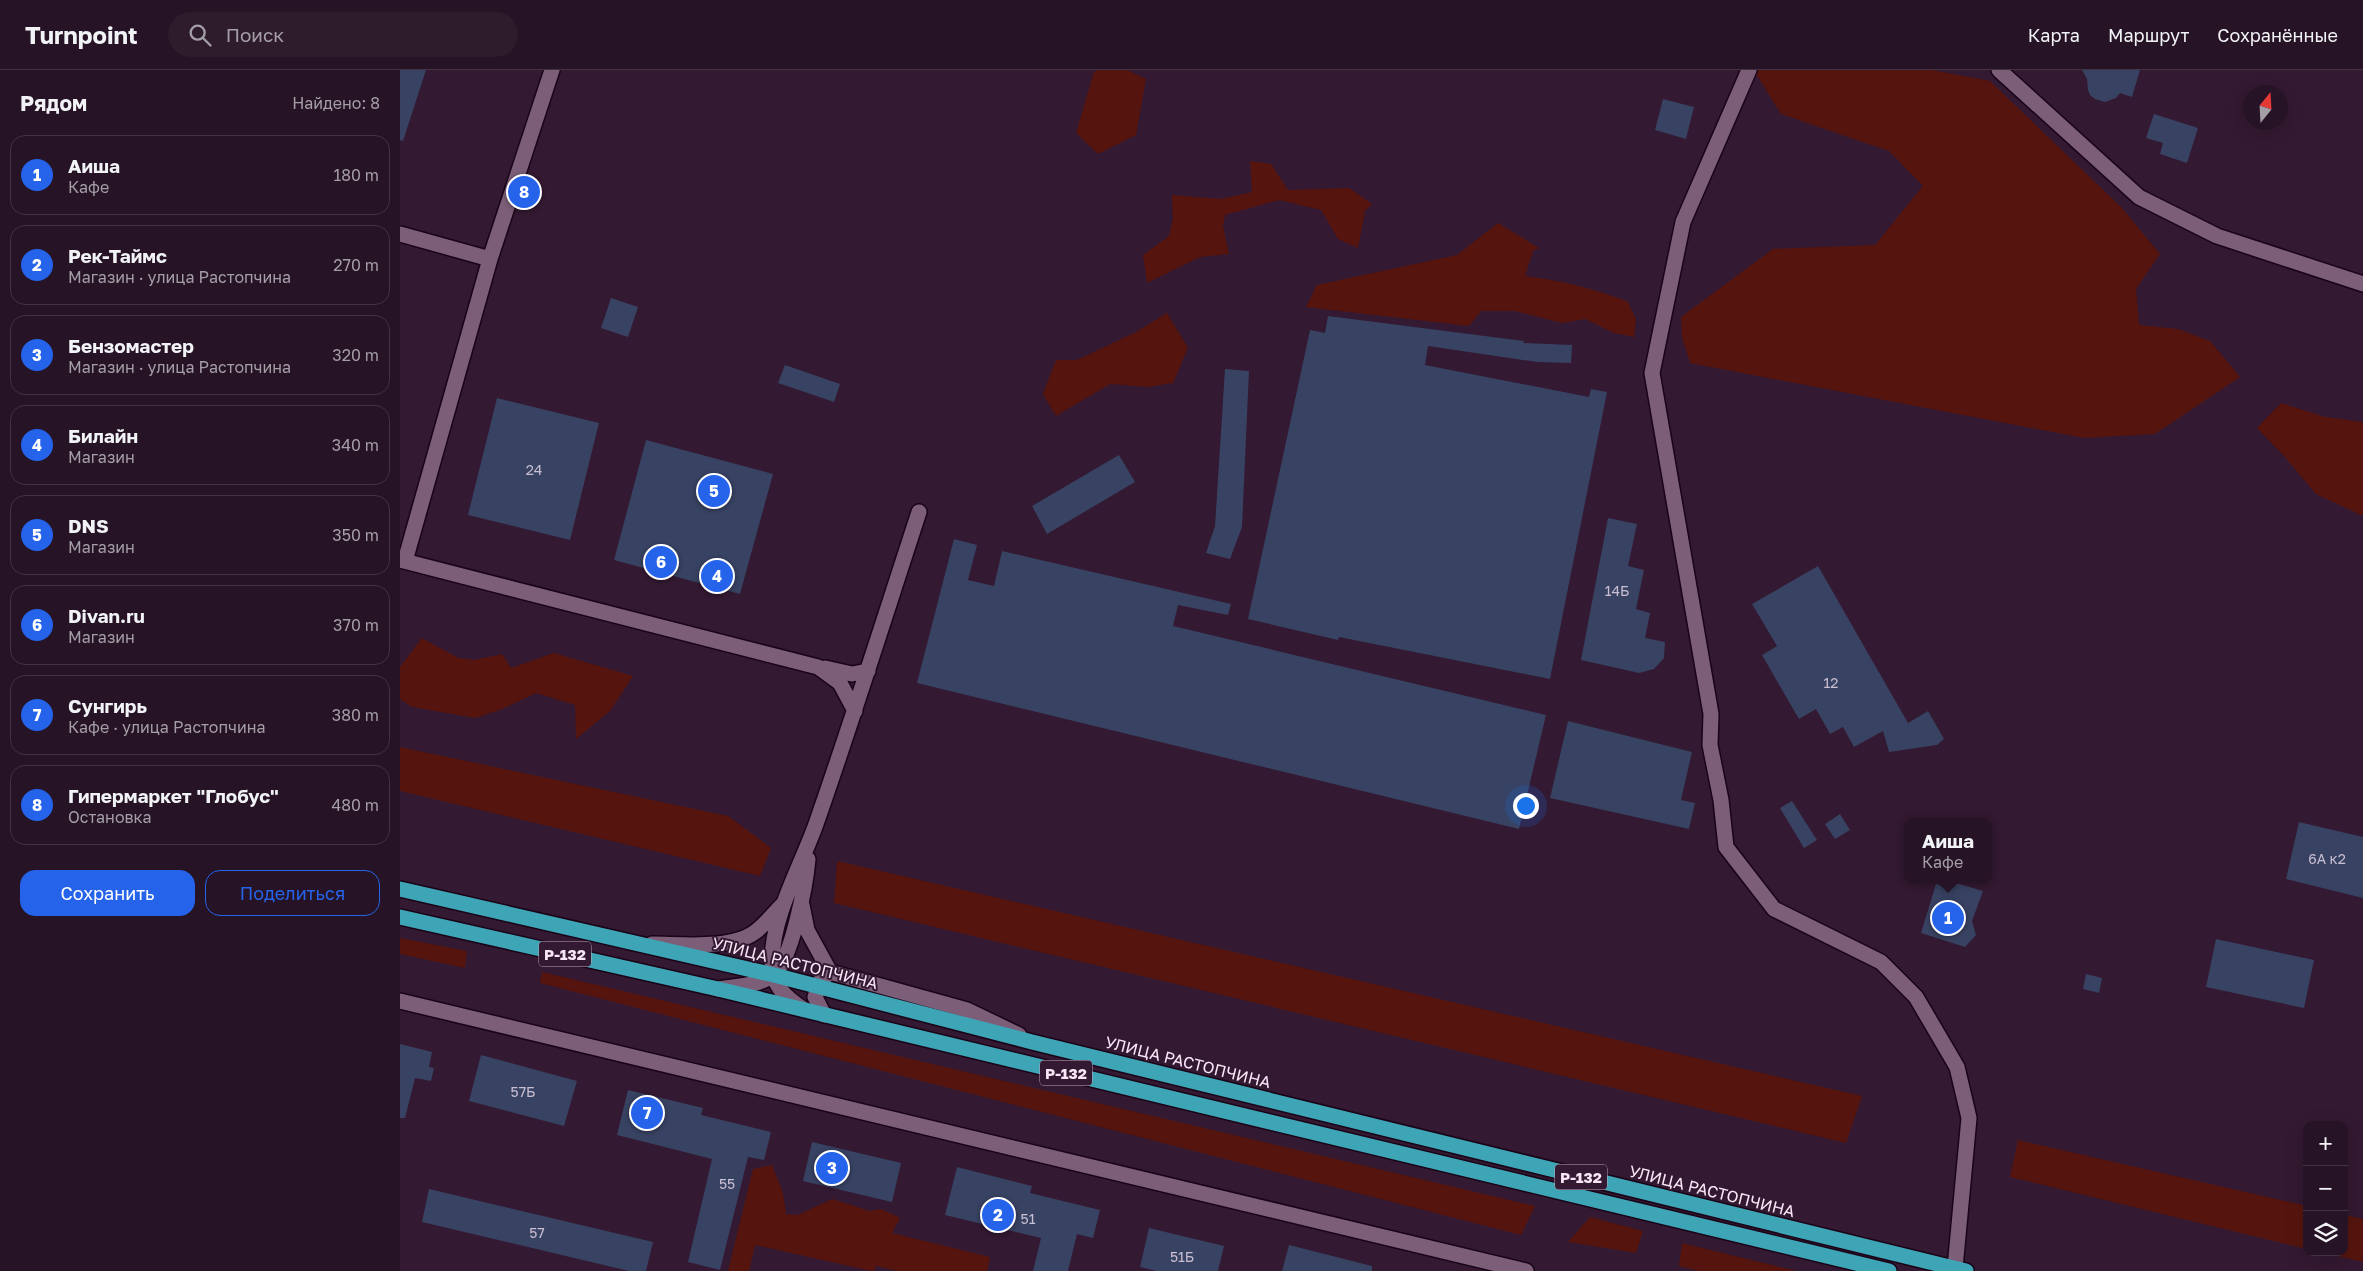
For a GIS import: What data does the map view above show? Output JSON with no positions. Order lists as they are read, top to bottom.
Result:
{
  "streets": {
    "highway": ["Р-132", "УЛИЦА РАСТОПЧИНА"]
  },
  "house_numbers": [
    "24",
    "14Б",
    "12",
    "6А к2",
    "57Б",
    "55",
    "51",
    "57",
    "51Б"
  ],
  "north": "top",
  "page": {
    "header": "Turnpoint",
    "search": "Поиск",
    "nav": ["Карта", "Маршрут", "Сохранённые"],
    "heading": ["Рядом", "Найдено: 8"],
    "list": [
      {
        "mark": "1",
        "name": "Аиша",
        "note": "Кафе",
        "value": "180 m"
      },
      {
        "mark": "2",
        "name": "Рек-Таймс",
        "note": "Магазин · улица Растопчина",
        "value": "270 m"
      },
      {
        "mark": "3",
        "name": "Бензомастер",
        "note": "Магазин · улица Растопчина",
        "value": "320 m"
      },
      {
        "mark": "4",
        "name": "Билайн",
        "note": "Магазин",
        "value": "340 m"
      },
      {
        "mark": "5",
        "name": "DNS",
        "note": "Магазин",
        "value": "350 m"
      },
      {
        "mark": "6",
        "name": "Divan.ru",
        "note": "Магазин",
        "value": "370 m"
      },
      {
        "mark": "7",
        "name": "Сунгирь",
        "note": "Кафе · улица Растопчина",
        "value": "380 m"
      },
      {
        "mark": "8",
        "name": "Гипермаркет \"Глобус\"",
        "note": "Остановка",
        "value": "480 m"
      }
    ],
    "pins": [
      "8",
      "5",
      "6",
      "4",
      "1",
      "7",
      "3",
      "2"
    ],
    "popup": ["Аиша", "Кафе"],
    "buttons": ["Сохранить", "Поделиться"],
    "map_buttons": ["+", "−"]
  }
}
